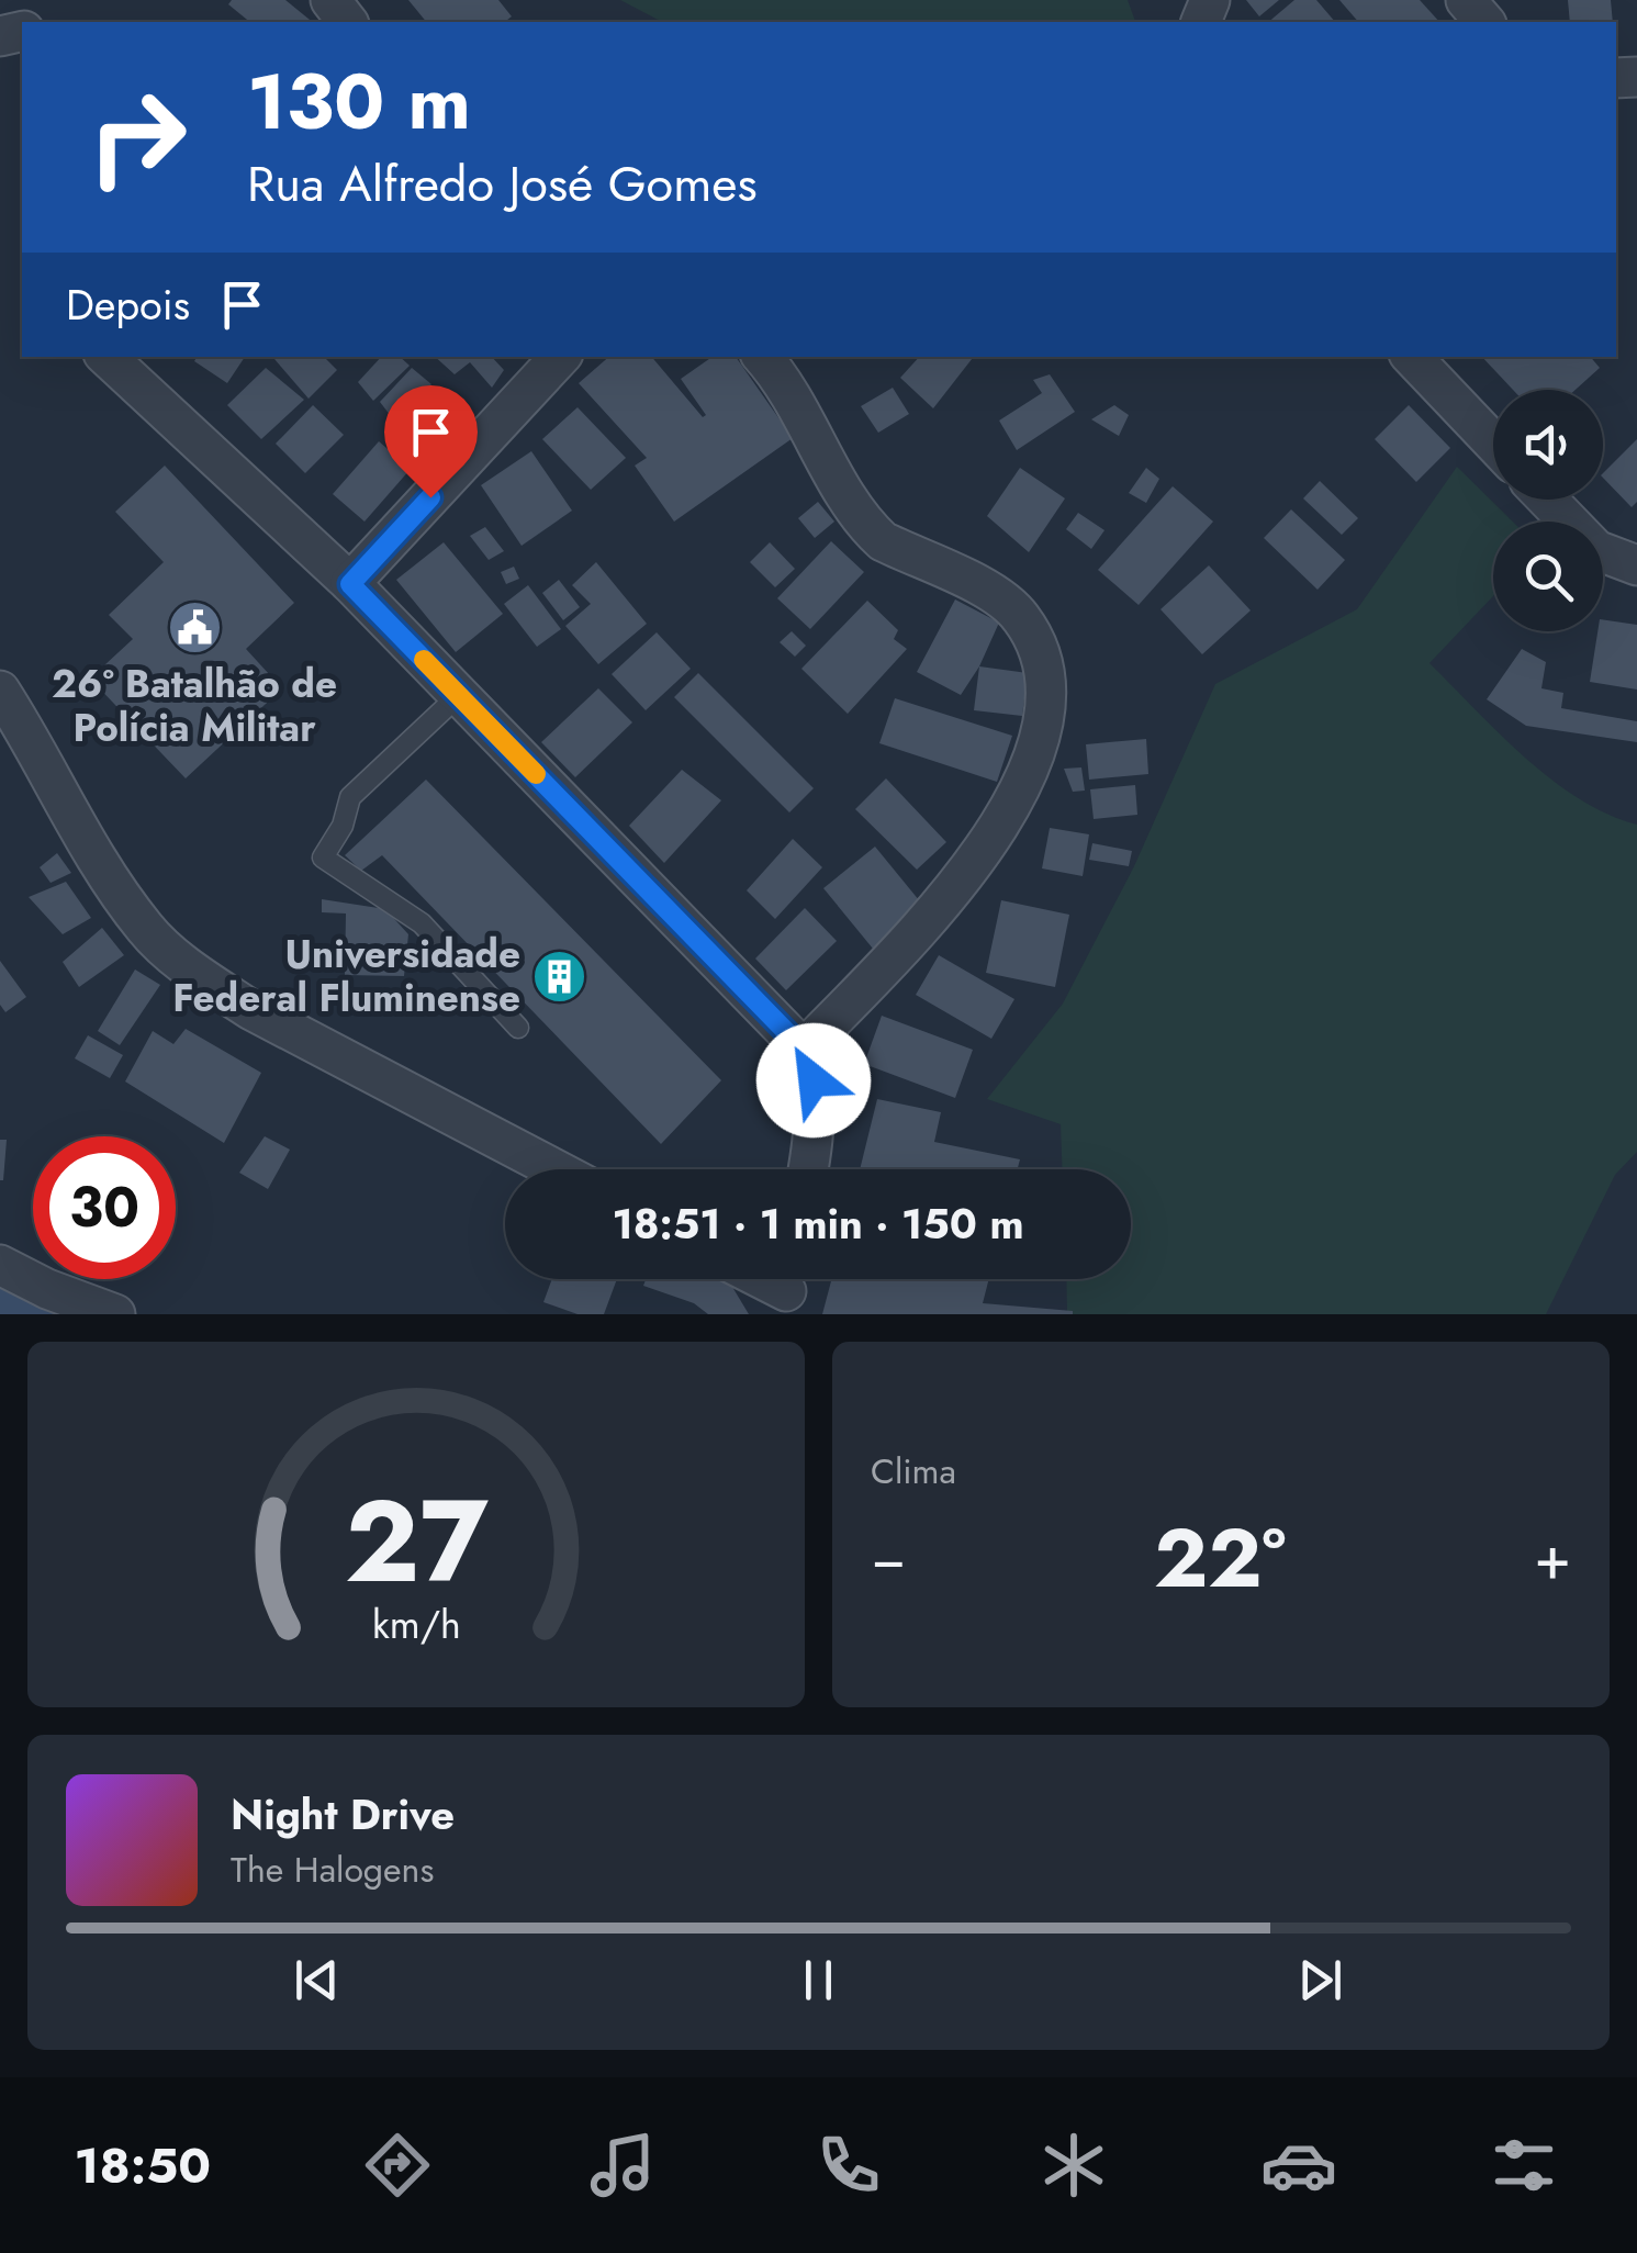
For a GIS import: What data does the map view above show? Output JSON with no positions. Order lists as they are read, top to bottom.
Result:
{
  "places": {
    "public building": ["26º Batalhão de Polícia Militar"],
    "building": ["Universidade Federal Fluminense"]
  },
  "page": {
    "turn": ["130 m", "Rua Alfredo José Gomes"],
    "then": "Depois",
    "limit": "30",
    "trip": "18:51 · 1 min · 150 m",
    "tile": "Clima",
    "heat": ["−", "22°", "+"],
    "song": ["Night Drive", "The Halogens"],
    "tabs": "18:50",
    "gauge": ["27", "km/h"]
  }
}
